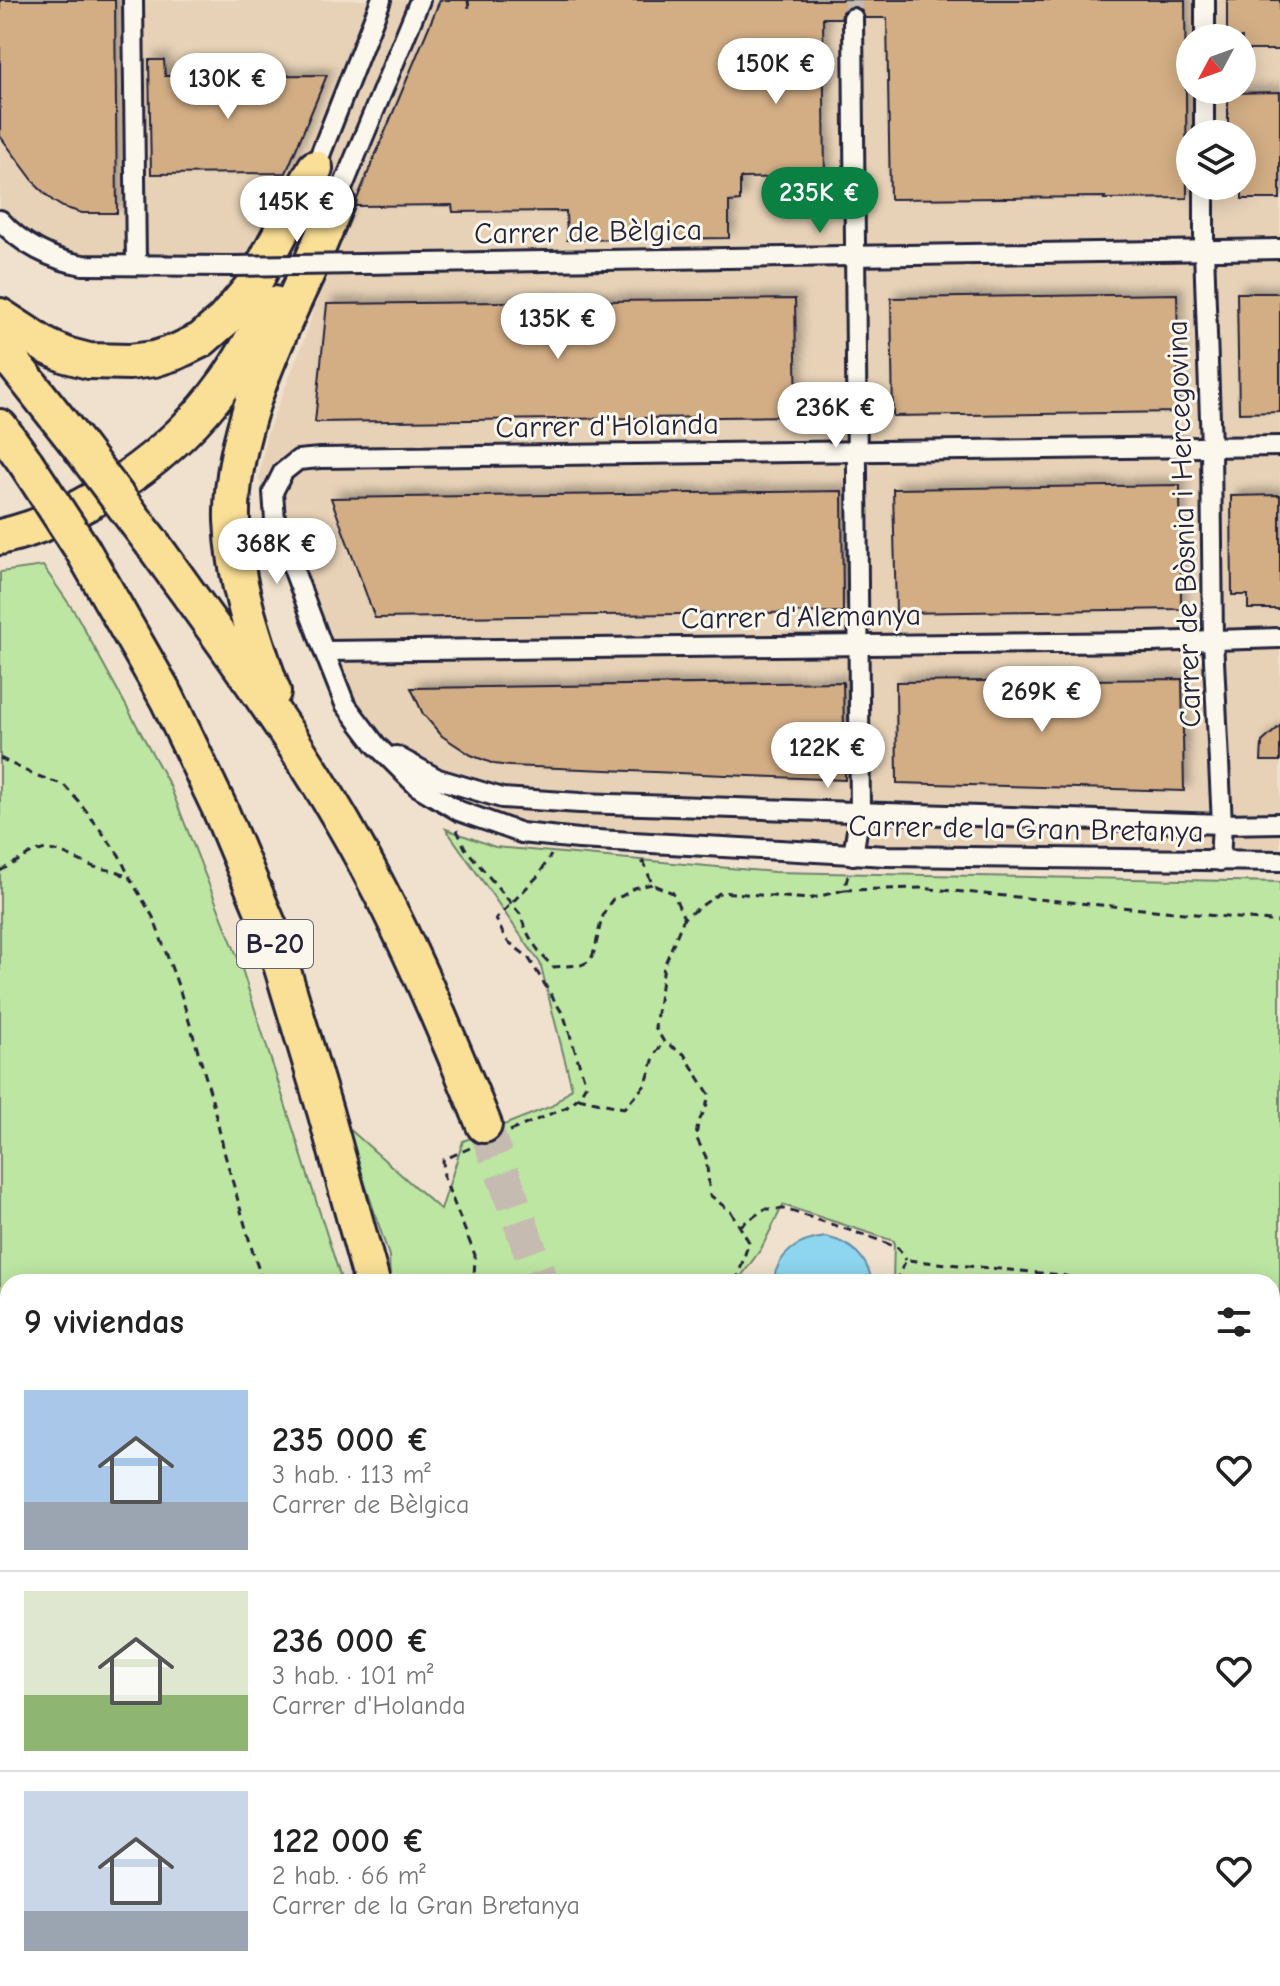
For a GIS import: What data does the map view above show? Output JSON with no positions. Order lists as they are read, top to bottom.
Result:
{
  "streets": {
    "highway": ["B-20"],
    "street": [
      "Carrer de Bèlgica",
      "Carrer d'Holanda",
      "Carrer de Bòsnia i Hercegovina",
      "Carrer d'Alemanya",
      "Carrer de la Gran Bretanya"
    ]
  },
  "crossings": [
    ["Carrer de Bèlgica", "Carrer de Bòsnia i Hercegovina"],
    ["Carrer d'Holanda", "Carrer de Bòsnia i Hercegovina"],
    ["Carrer d'Holanda", "Carrer de la Gran Bretanya"],
    ["Carrer de Bòsnia i Hercegovina", "Carrer d'Alemanya"],
    ["Carrer de Bòsnia i Hercegovina", "Carrer de la Gran Bretanya"],
    ["Carrer d'Alemanya", "Carrer de la Gran Bretanya"]
  ],
  "north": "bottom left",
  "page": {
    "price": [
      "150K €",
      "130K €",
      "235K €",
      "145K €",
      "135K €",
      "236K €",
      "368K €",
      "269K €",
      "122K €"
    ],
    "heading": "9 viviendas",
    "list": [
      {
        "name": "235 000 €",
        "note": "3 hab. · 113 m² · Carrer de Bèlgica"
      },
      {
        "name": "236 000 €",
        "note": "3 hab. · 101 m² · Carrer d'Holanda"
      },
      {
        "name": "122 000 €",
        "note": "2 hab. · 66 m² · Carrer de la Gran Bretanya"
      }
    ]
  }
}
